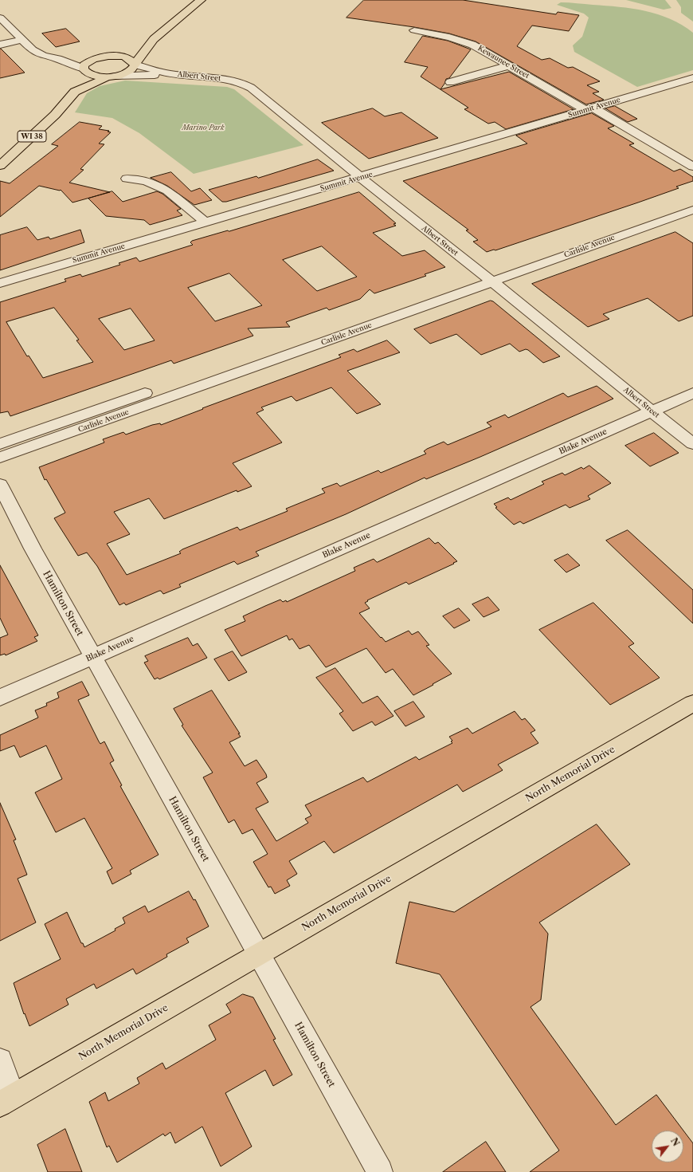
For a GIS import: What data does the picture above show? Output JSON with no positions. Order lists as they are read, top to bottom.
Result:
{
  "streets": {
    "main road": ["WI 38", "North Memorial Drive"],
    "street": [
      "Kewaunee Street",
      "Albert Street",
      "Summit Avenue",
      "Carlisle Avenue",
      "Blake Avenue",
      "Hamilton Street"
    ]
  },
  "crossings": [
    ["Kewaunee Street", "Summit Avenue"],
    ["Albert Street", "Summit Avenue"],
    ["Albert Street", "WI 38"],
    ["Albert Street", "Carlisle Avenue"],
    ["Albert Street", "Blake Avenue"],
    ["Blake Avenue", "Hamilton Street"],
    ["Hamilton Street", "North Memorial Drive"]
  ],
  "parks": ["Marino Park"],
  "north": "top right"
}
